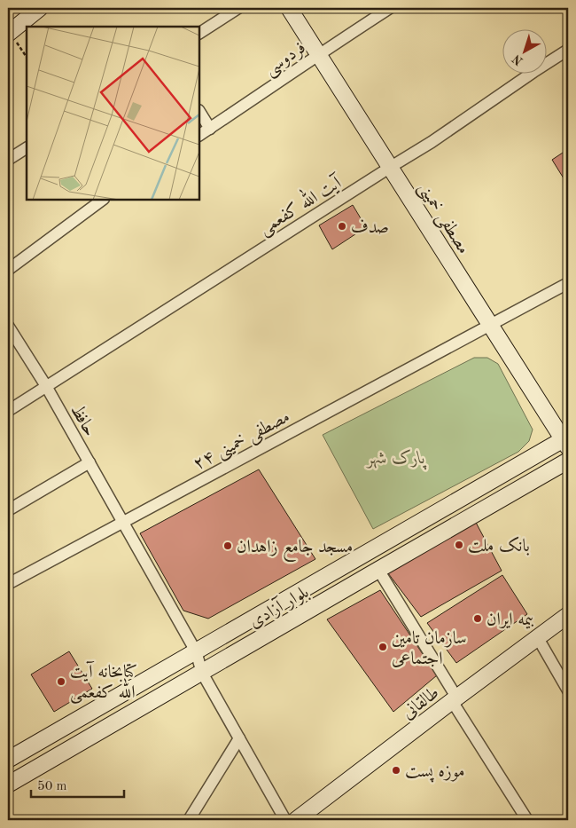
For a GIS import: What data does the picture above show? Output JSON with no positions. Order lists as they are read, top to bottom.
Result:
{
  "streets": {
    "main road": ["مصطفی خمینی", "بلوار آزادی", "طالقانی"],
    "street": [
      "فردوسی",
      "آیت الله کفعمی",
      "حافظ",
      "مصطفی خمینی ۲۴"
    ]
  },
  "crossings": [
    ["فردوسی", "مصطفی خمینی"],
    ["آیت الله کفعمی", "مصطفی خمینی"],
    ["آیت الله کفعمی", "حافظ"],
    ["مصطفی خمینی", "مصطفی خمینی ۲۴"],
    ["مصطفی خمینی", "بلوار آزادی"],
    ["حافظ", "مصطفی خمینی ۲۴"],
    ["حافظ", "بلوار آزادی"]
  ],
  "parks": ["پارک شهر"],
  "places": [
    "صدف",
    "بانک ملت",
    "مسجد جامع زاهدان",
    "بیمه ایران",
    "سازمان تامین اجتماعی",
    "کتابخانه آیت الله کفعمی",
    "موزه پست"
  ],
  "scale_bar": "50 m",
  "north": "bottom left"
}
